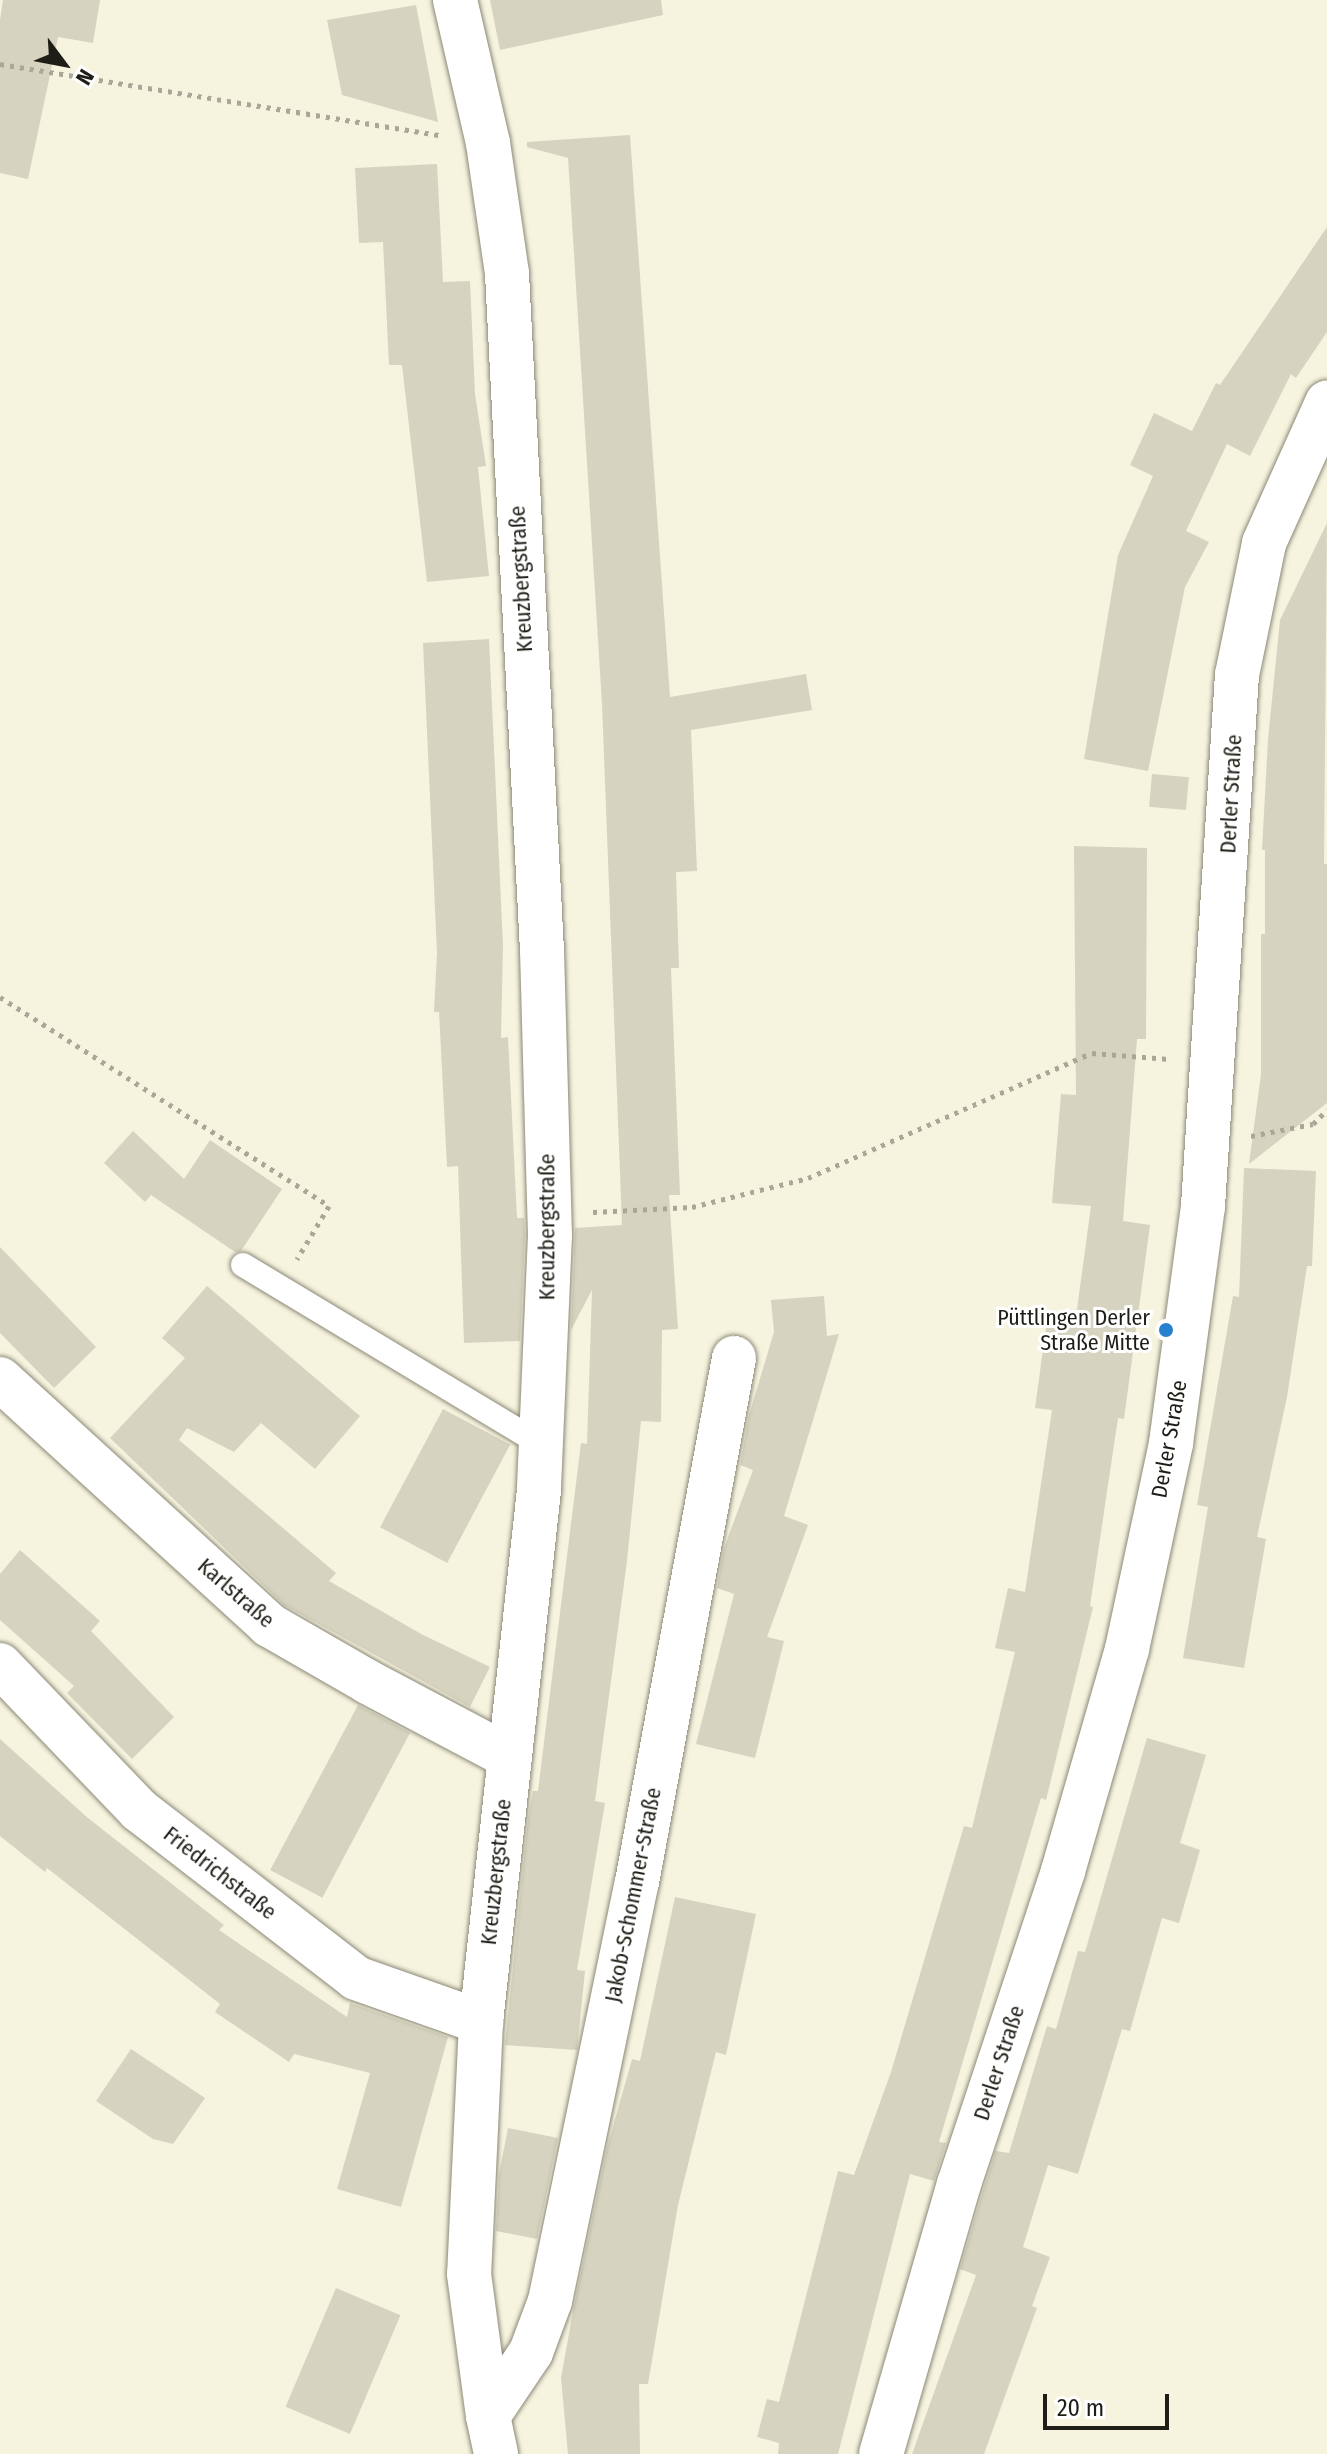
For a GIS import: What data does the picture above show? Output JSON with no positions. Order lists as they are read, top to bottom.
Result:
{
  "streets": {
    "street": [
      "Kreuzbergstraße",
      "Derler Straße",
      "Karlstraße",
      "Friedrichstraße",
      "Jakob-Schommer-Straße"
    ]
  },
  "crossings": [
    ["Kreuzbergstraße", "Karlstraße"],
    ["Kreuzbergstraße", "Friedrichstraße"],
    ["Kreuzbergstraße", "Jakob-Schommer-Straße"]
  ],
  "places": ["Püttlingen Derler Straße Mitte"],
  "scale_bar": "20 m",
  "north": "bottom right"
}
